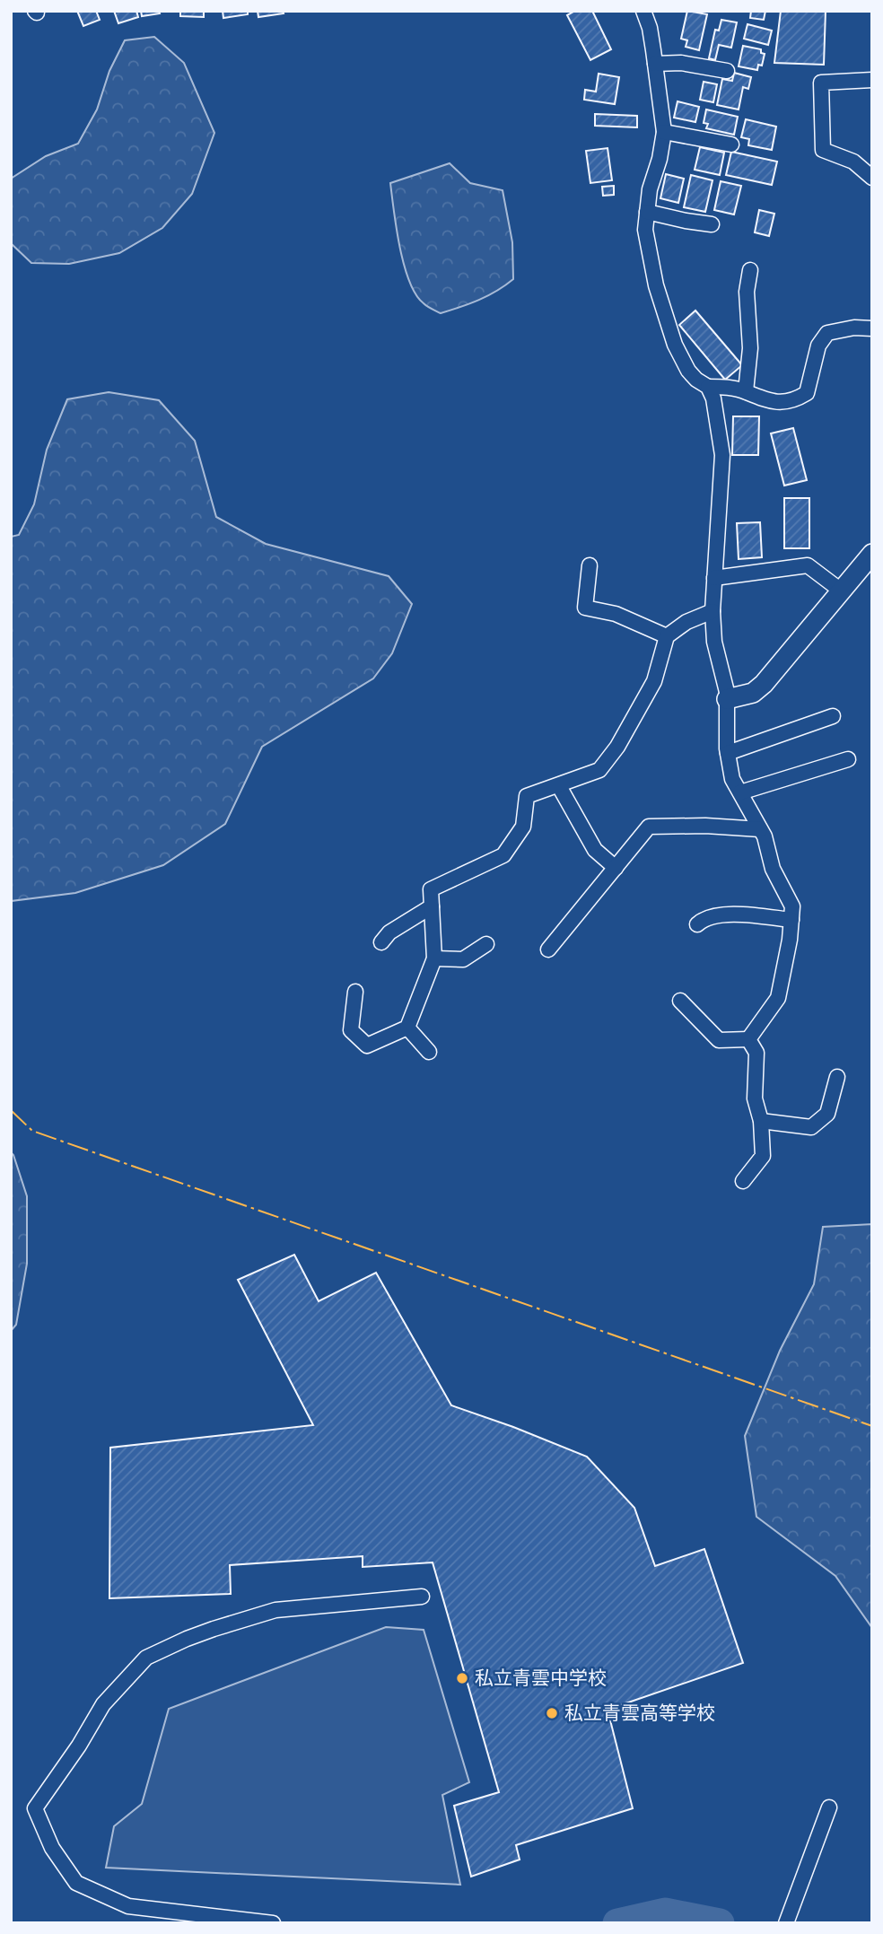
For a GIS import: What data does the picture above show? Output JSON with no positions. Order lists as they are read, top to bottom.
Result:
{
  "places": ["私立青雲中学校", "私立青雲高等学校"]
}
